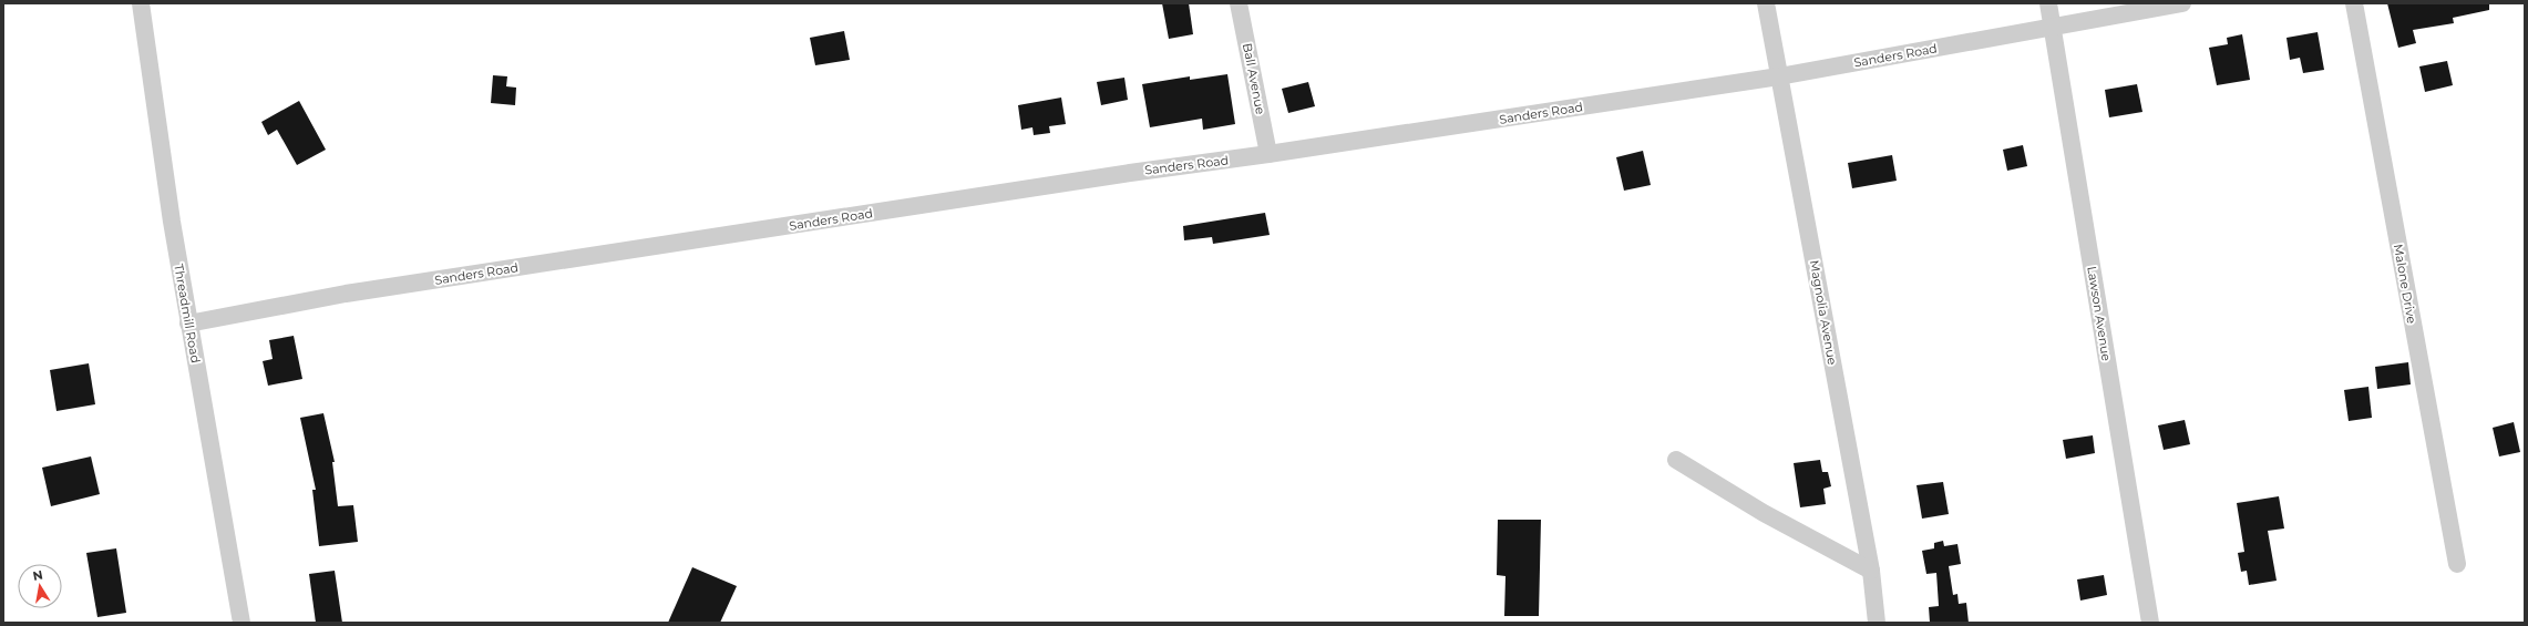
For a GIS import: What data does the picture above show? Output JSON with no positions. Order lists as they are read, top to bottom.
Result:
{
  "streets": {
    "street": [
      "Sanders Road",
      "Ball Avenue",
      "Malone Drive",
      "Magnolia Avenue",
      "Threadmill Road",
      "Lawson Avenue"
    ]
  },
  "crossings": [
    ["Sanders Road", "Ball Avenue"],
    ["Sanders Road", "Magnolia Avenue"],
    ["Sanders Road", "Threadmill Road"],
    ["Sanders Road", "Lawson Avenue"]
  ],
  "north": "top"
}
